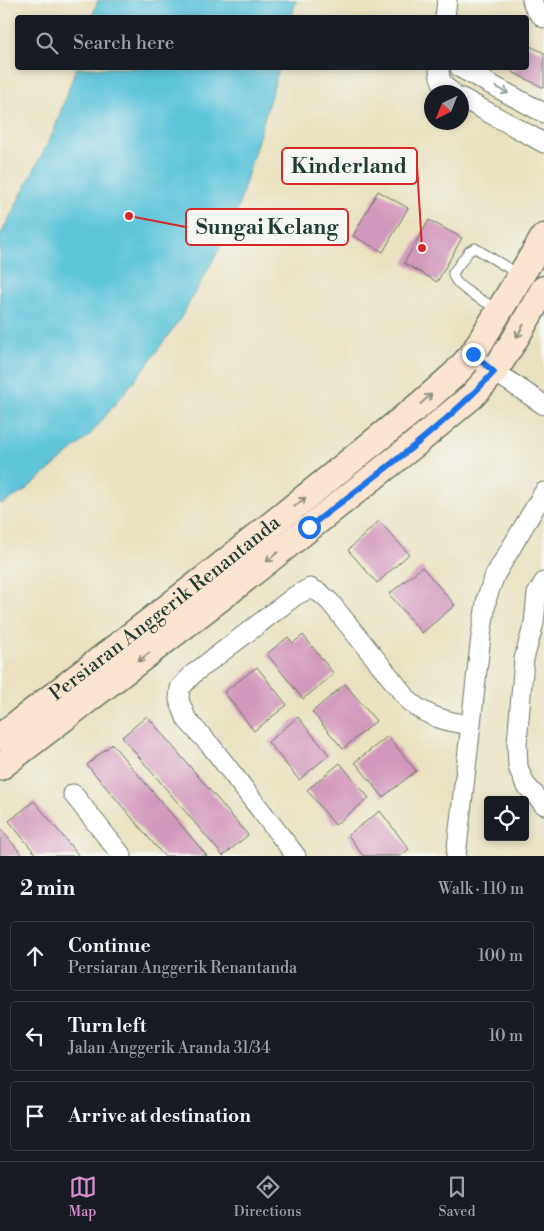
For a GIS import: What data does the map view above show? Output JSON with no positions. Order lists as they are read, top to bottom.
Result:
{
  "streets": {
    "main road": ["Persiaran Anggerik Renantanda"]
  },
  "places": ["Sungai Kelang", "Kinderland"],
  "north": "bottom left",
  "page": {
    "search": "Search here",
    "heading": ["2 min", "Walk · 110 m"],
    "list": [
      ["Continue", "Persiaran Anggerik Renantanda", "100 m"],
      ["Turn left", "Jalan Anggerik Aranda 31/34", "10 m"],
      "Arrive at destination"
    ],
    "nav": ["Map", "Directions", "Saved"]
  }
}
